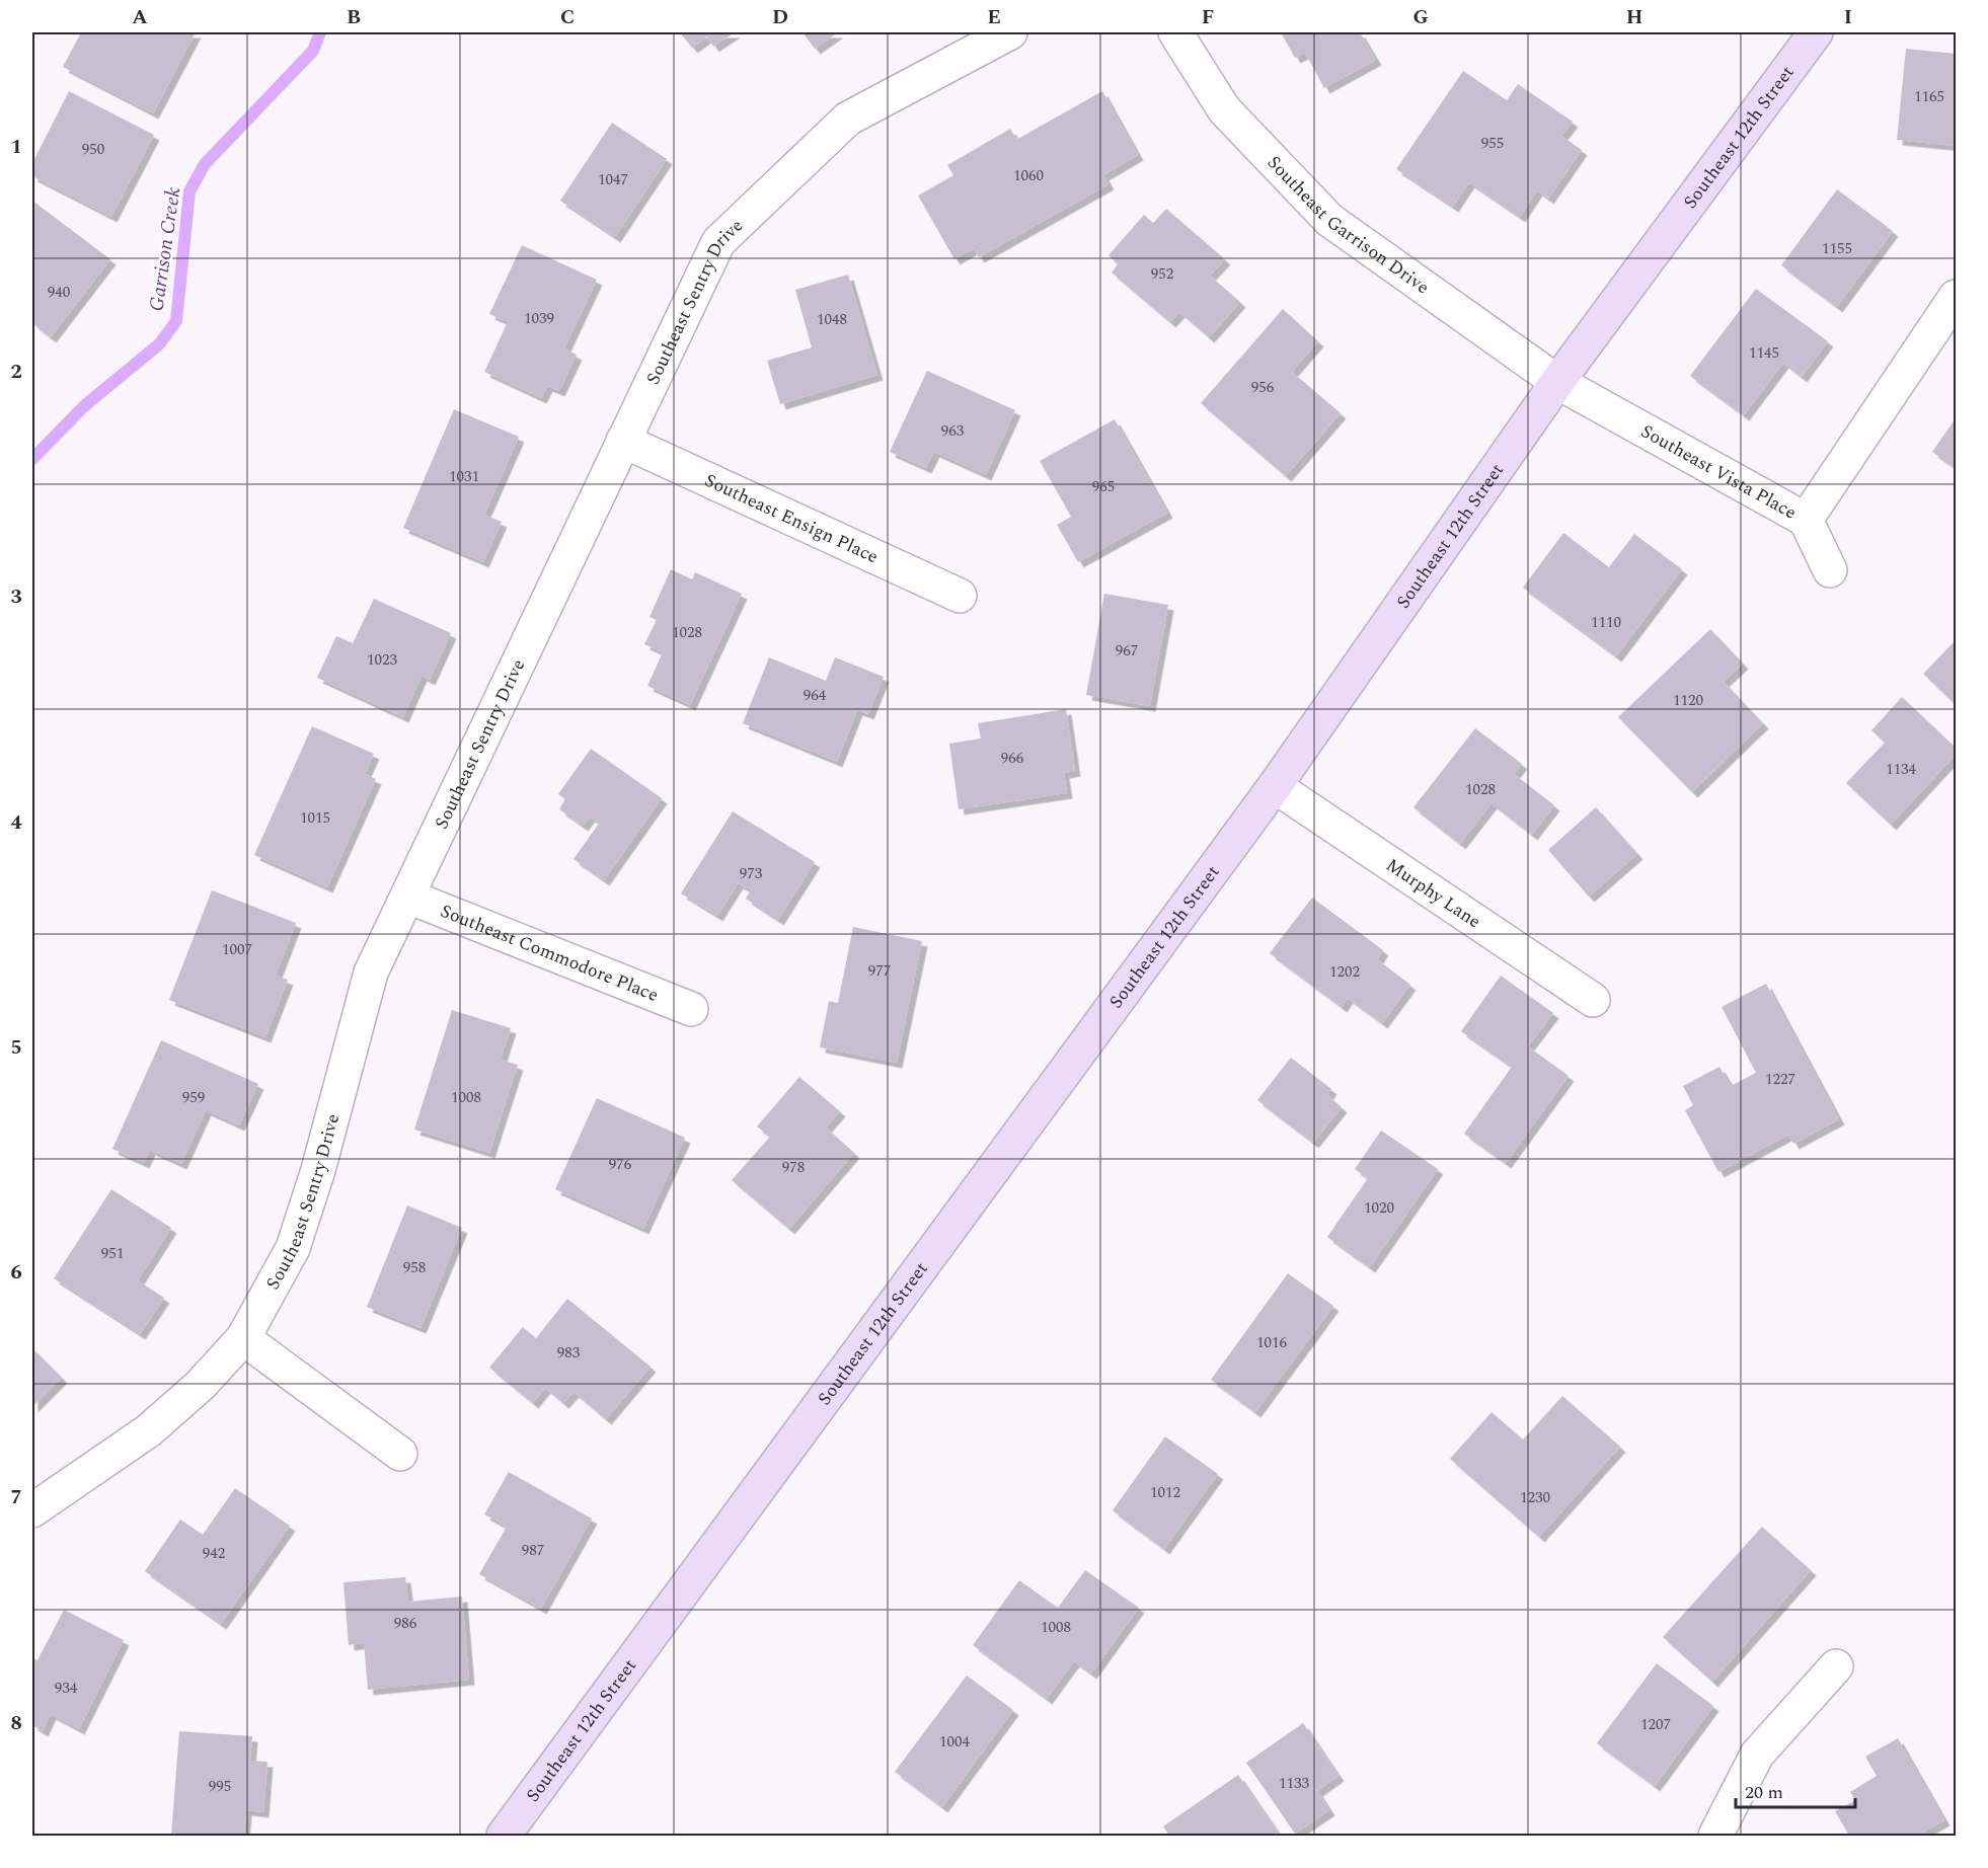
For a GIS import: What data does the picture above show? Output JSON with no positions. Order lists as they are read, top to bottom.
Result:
{
  "streets": {
    "main road": ["Southeast 12th Street"],
    "street": [
      "Southeast Garrison Drive",
      "Southeast Sentry Drive",
      "Southeast Vista Place",
      "Southeast Ensign Place",
      "Murphy Lane",
      "Southeast Commodore Place"
    ]
  },
  "crossings": [
    ["Southeast 12th Street", "Southeast Garrison Drive"],
    ["Southeast 12th Street", "Southeast Vista Place"],
    ["Southeast 12th Street", "Murphy Lane"],
    ["Southeast Garrison Drive", "Southeast Vista Place"],
    ["Southeast Sentry Drive", "Southeast Ensign Place"],
    ["Southeast Sentry Drive", "Southeast Commodore Place"]
  ],
  "water": ["Garrison Creek"],
  "house_numbers": [
    "1165",
    "955",
    "950",
    "1060",
    "1047",
    "1155",
    "952",
    "940",
    "1039",
    "1048",
    "1145",
    "956",
    "963",
    "1031",
    "965",
    "1110",
    "1028",
    "967",
    "1023",
    "964",
    "1120",
    "966",
    "1134",
    "1028",
    "1015",
    "973",
    "1007",
    "977",
    "1202",
    "1227",
    "959",
    "1008",
    "976",
    "978",
    "1020",
    "951",
    "958",
    "1016",
    "983",
    "1012",
    "1230",
    "987",
    "942",
    "986",
    "1008",
    "934",
    "1207",
    "1004",
    "1133",
    "995"
  ],
  "scale_bar": "20 m",
  "grid": {
    "columns": [
      "A",
      "B",
      "C",
      "D",
      "E",
      "F",
      "G",
      "H",
      "I"
    ],
    "rows": [
      "1",
      "2",
      "3",
      "4",
      "5",
      "6",
      "7",
      "8"
    ]
  }
}
